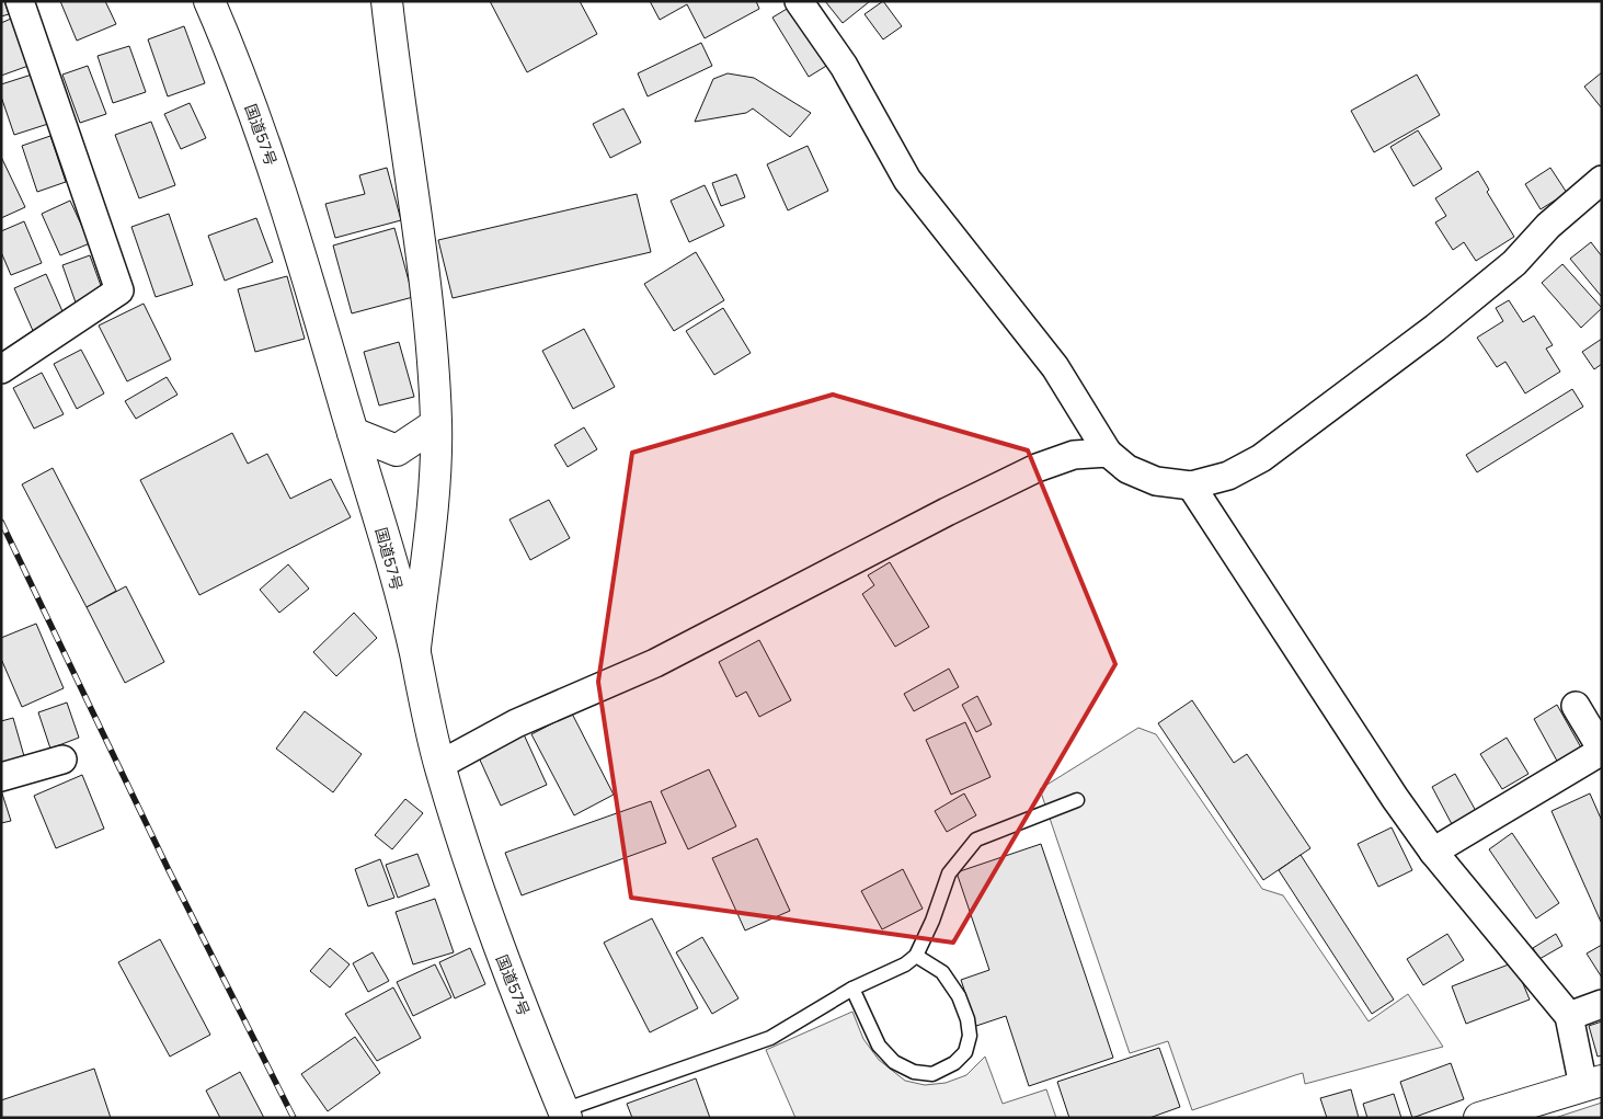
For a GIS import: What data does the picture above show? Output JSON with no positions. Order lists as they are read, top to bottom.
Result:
{
  "streets": {
    "main road": ["国道57号"]
  }
}
